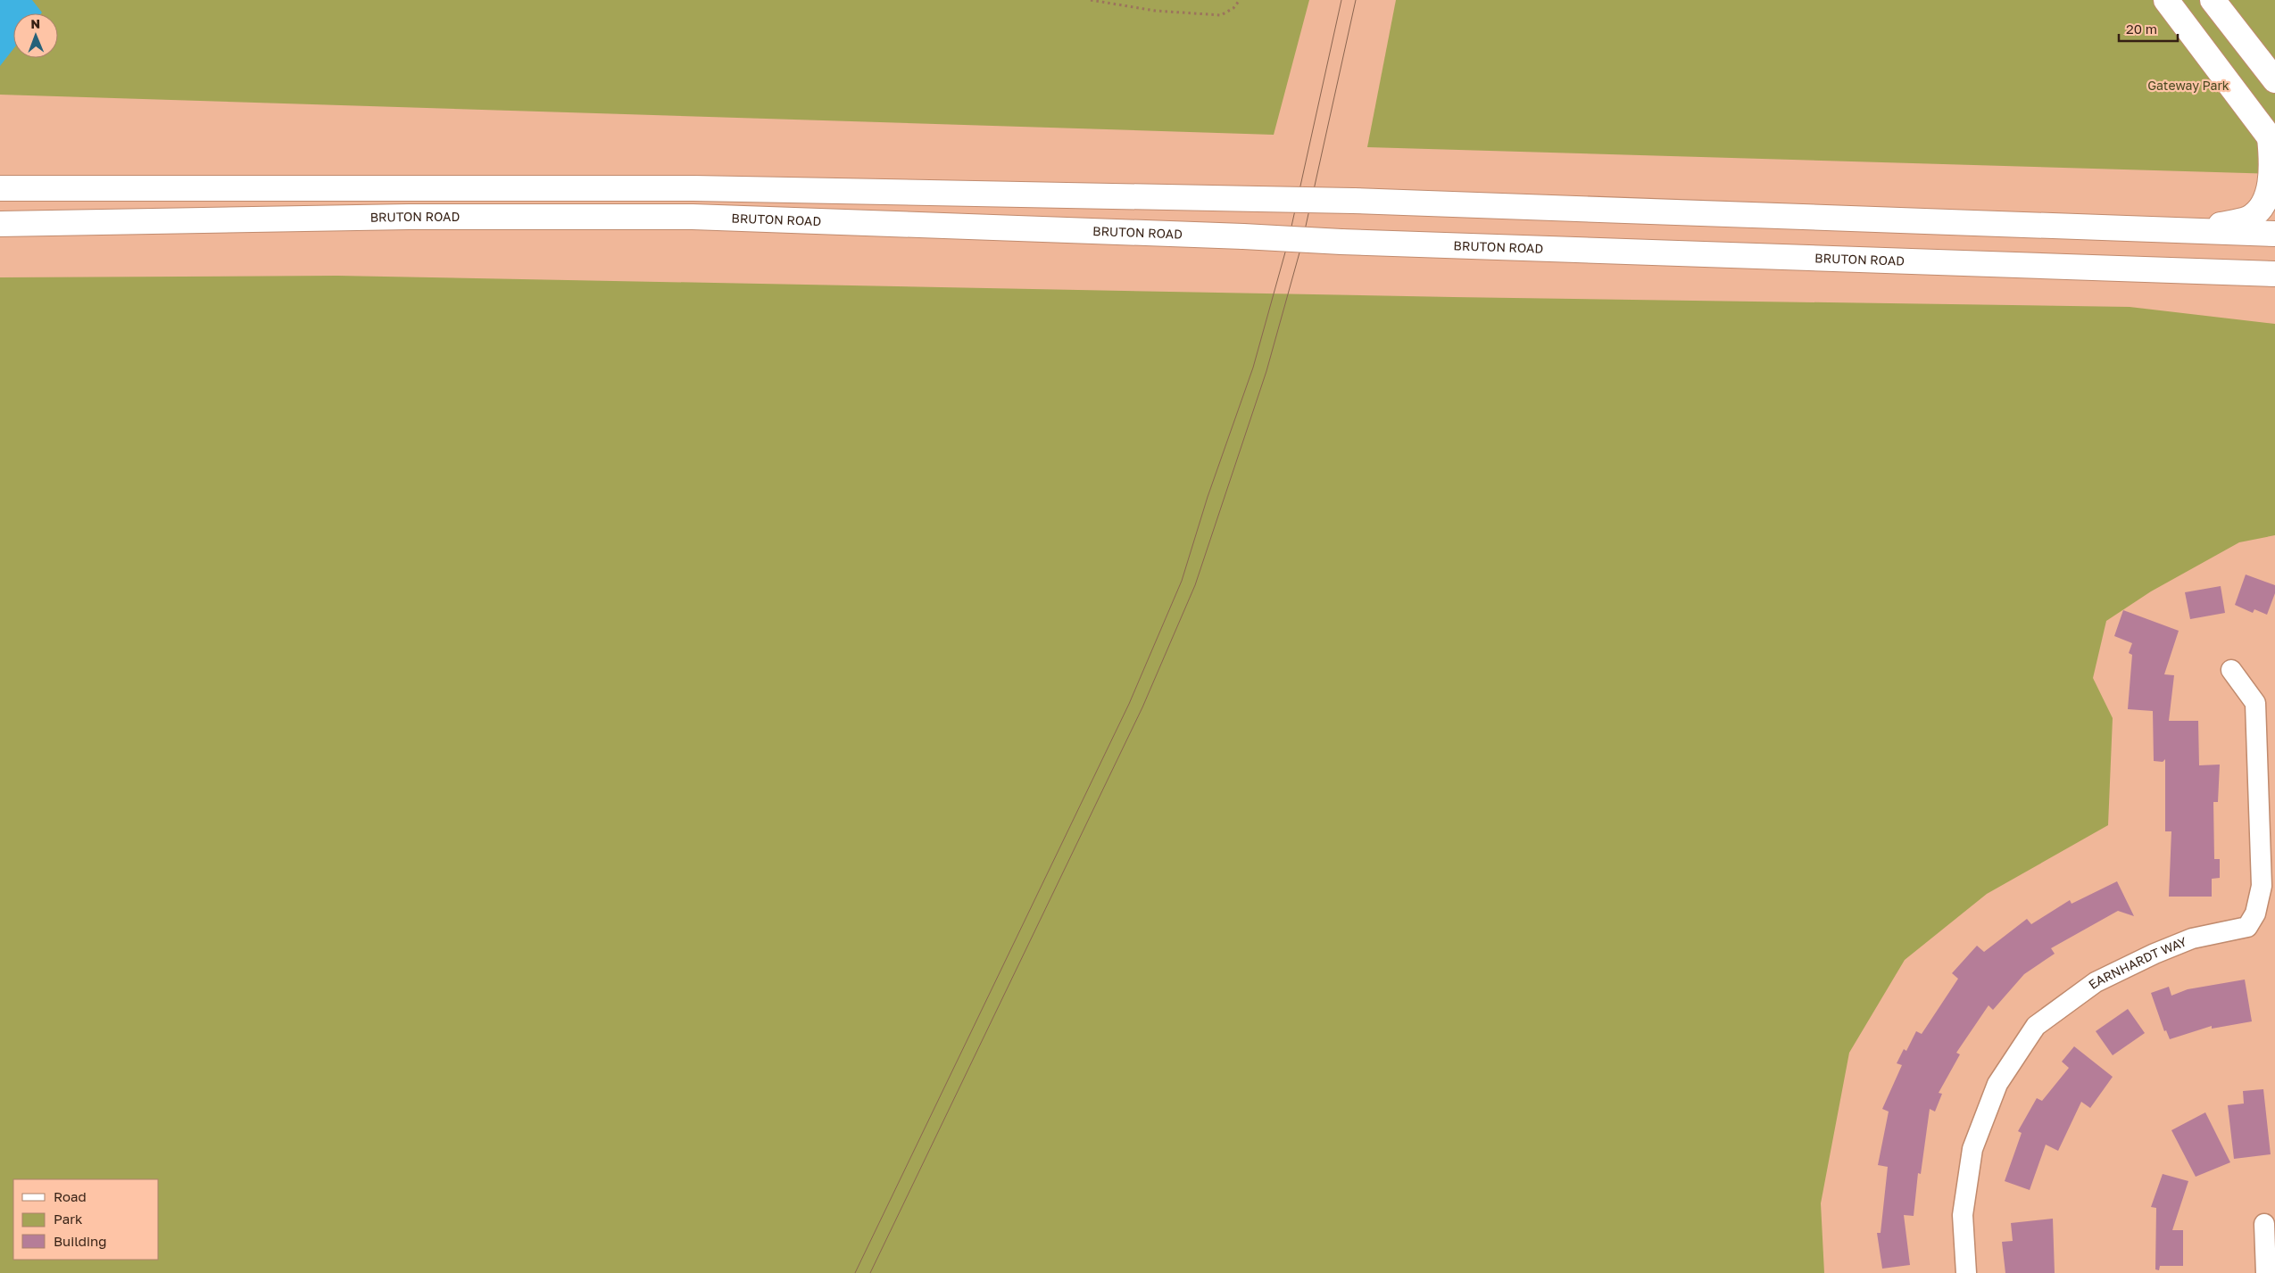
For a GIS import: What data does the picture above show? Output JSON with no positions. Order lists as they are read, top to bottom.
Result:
{
  "streets": {
    "main road": ["BRUTON ROAD"],
    "street": ["EARNHARDT WAY"]
  },
  "parks": ["Gateway Park"],
  "legend": ["Road", "Park", "Building"],
  "scale_bar": "20 m",
  "north": "top"
}
